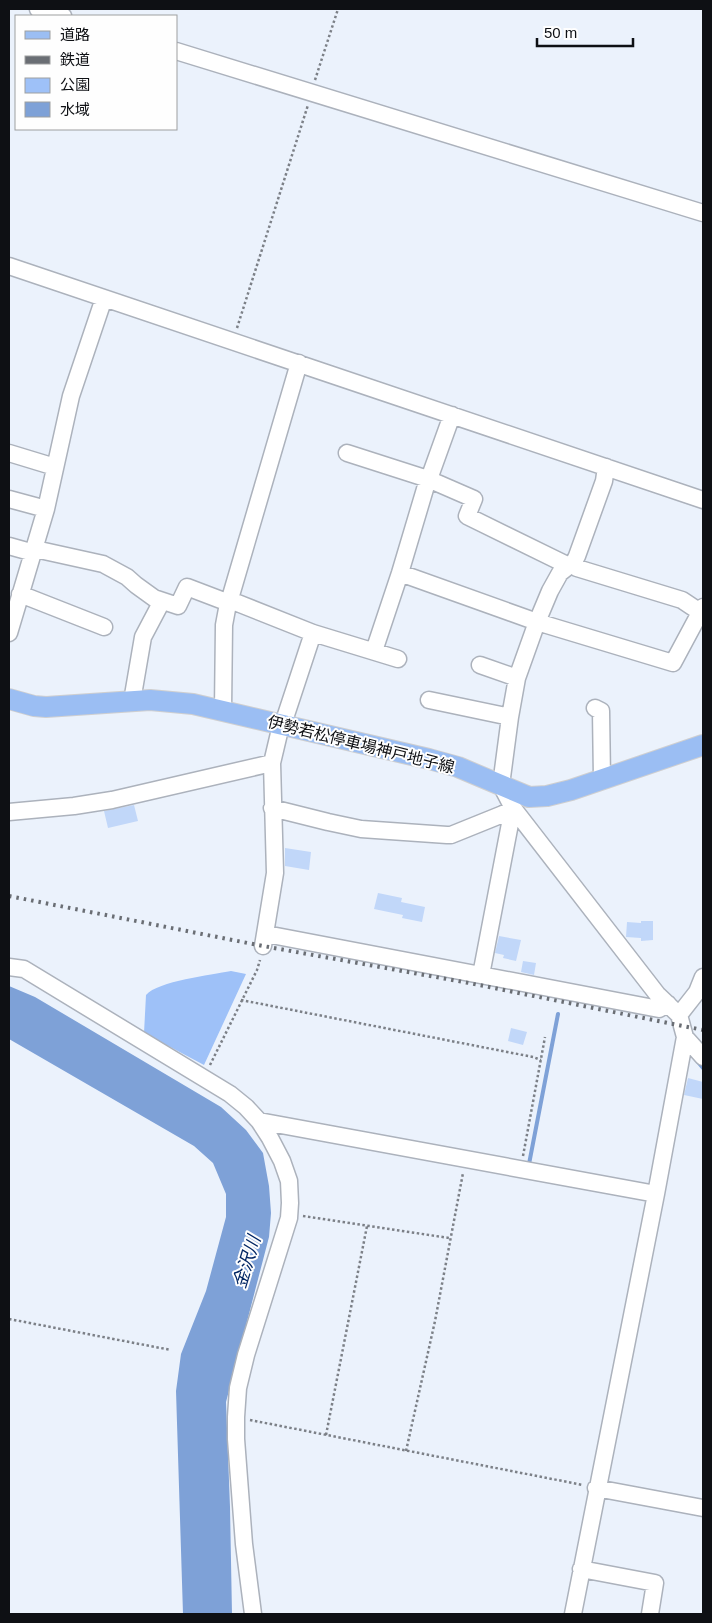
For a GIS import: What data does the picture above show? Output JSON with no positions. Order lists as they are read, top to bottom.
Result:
{
  "streets": {
    "main road": ["伊勢若松停車場神戸地子線"]
  },
  "water": ["金沢川"],
  "legend": [
    "道路",
    "鉄道",
    "公園",
    "水域"
  ],
  "scale_bar": "50 m"
}
